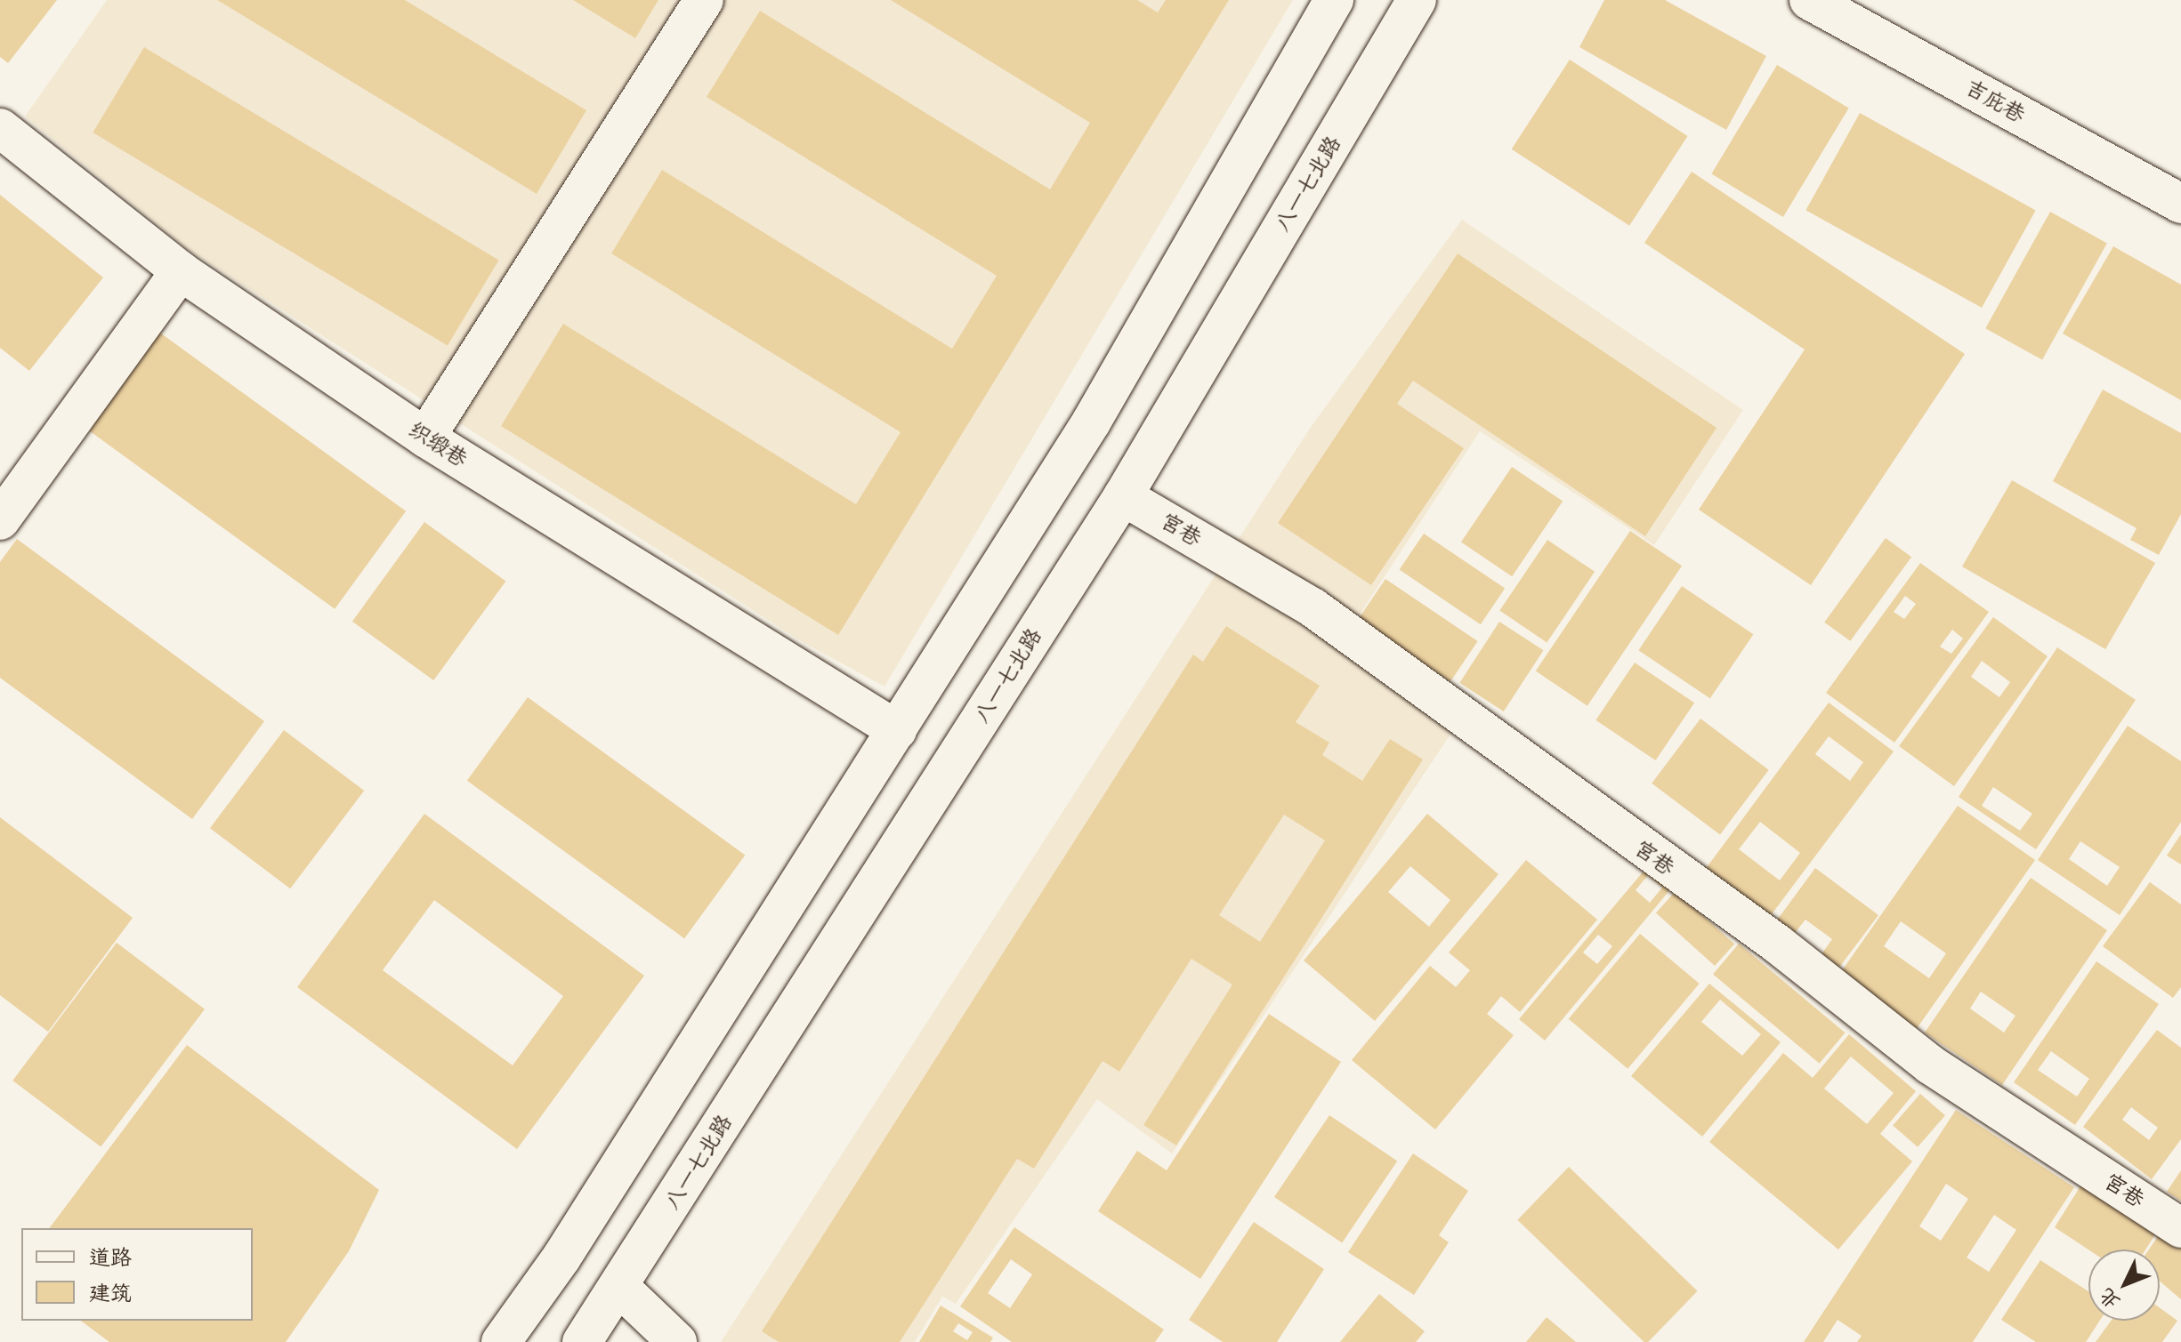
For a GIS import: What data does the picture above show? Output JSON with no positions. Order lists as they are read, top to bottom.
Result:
{
  "streets": {
    "street": [
      "吉庇巷",
      "八一七北路",
      "织缎巷",
      "宫巷"
    ]
  },
  "crossings": [
    ["八一七北路", "宫巷"]
  ],
  "legend": ["道路", "建筑"],
  "north": "bottom left"
}
